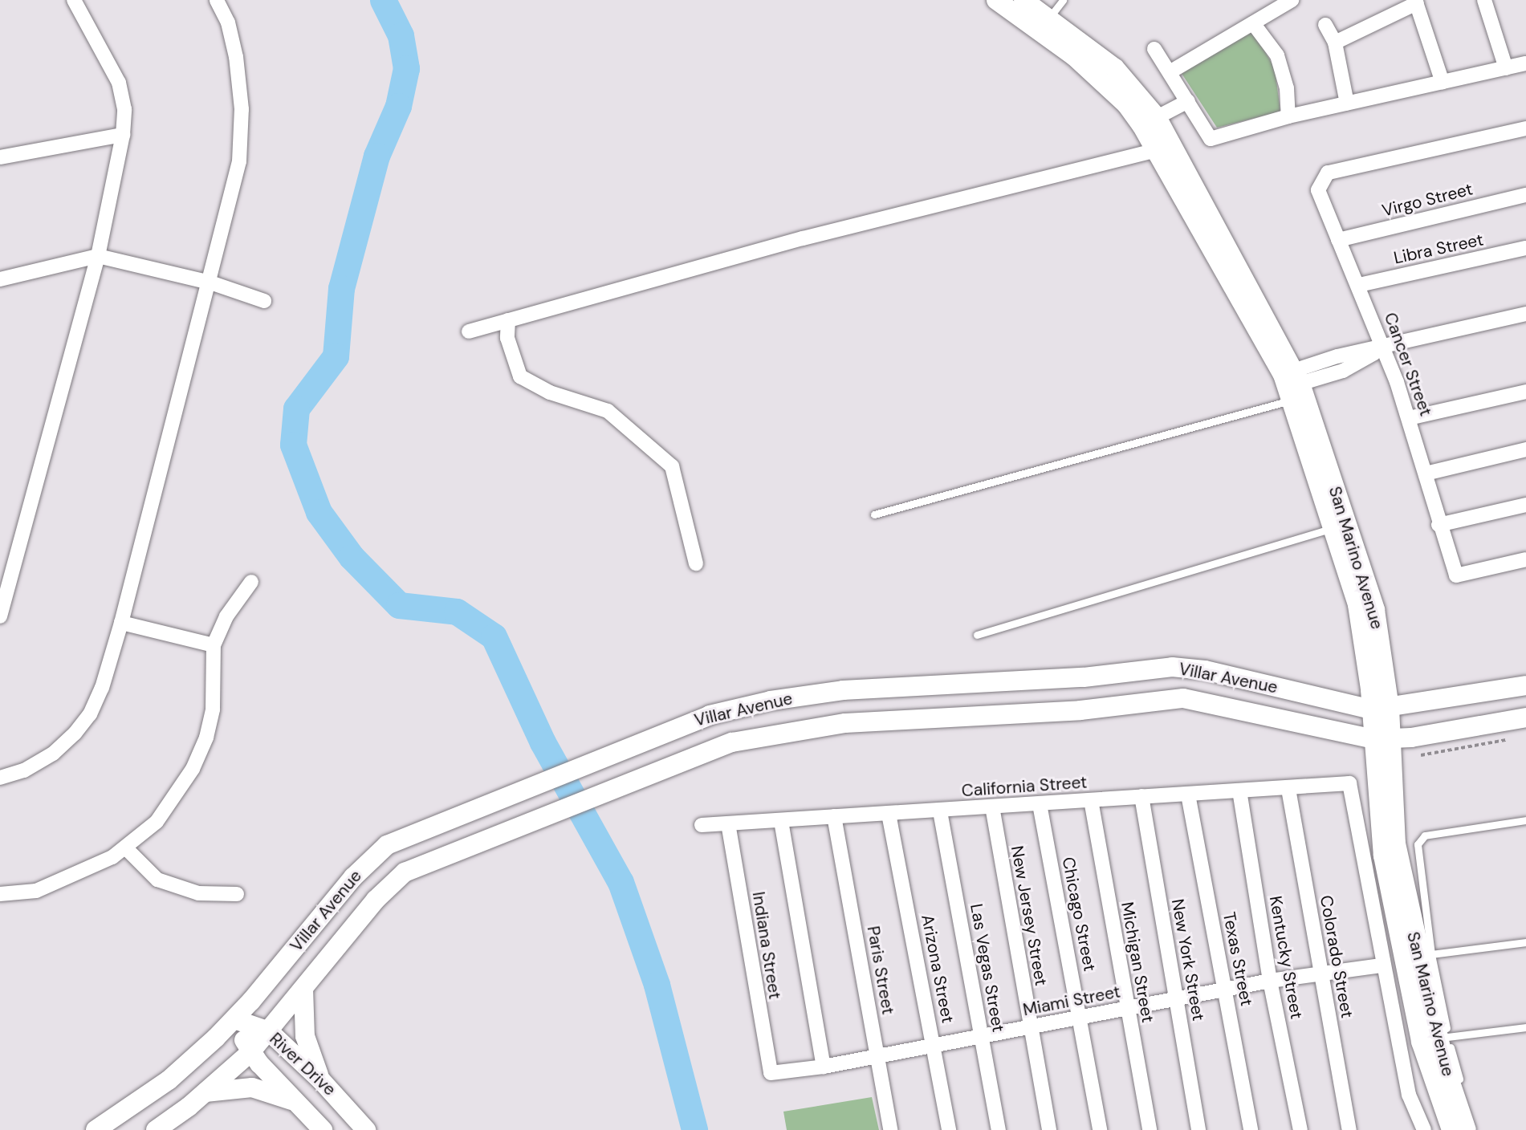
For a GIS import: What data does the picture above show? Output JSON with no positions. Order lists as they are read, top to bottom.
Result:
{
  "streets": {
    "main road": ["San Marino Avenue", "Villar Avenue", "River Drive"],
    "street": [
      "Virgo Street",
      "Libra Street",
      "Cancer Street",
      "California Street",
      "Chicago Street",
      "New Jersey Street",
      "Indiana Street",
      "Colorado Street",
      "Kentucky Street",
      "Texas Street",
      "New York Street",
      "Michigan Street",
      "Las Vegas Street",
      "Arizona Street",
      "Paris Street",
      "Miami Street"
    ]
  },
  "crossings": [
    ["Virgo Street", "Cancer Street"],
    ["Libra Street", "Cancer Street"],
    ["San Marino Avenue", "Villar Avenue"],
    ["Villar Avenue", "River Drive"],
    ["California Street", "Chicago Street"],
    ["California Street", "New Jersey Street"],
    ["California Street", "Indiana Street"],
    ["California Street", "Colorado Street"],
    ["California Street", "Kentucky Street"],
    ["California Street", "Texas Street"],
    ["California Street", "New York Street"],
    ["California Street", "Michigan Street"],
    ["California Street", "Las Vegas Street"],
    ["California Street", "Arizona Street"],
    ["California Street", "Paris Street"],
    ["California Street", "Miami Street"],
    ["Chicago Street", "Miami Street"],
    ["New Jersey Street", "Miami Street"],
    ["Indiana Street", "Miami Street"],
    ["Colorado Street", "Miami Street"],
    ["Kentucky Street", "Miami Street"],
    ["Texas Street", "Miami Street"],
    ["New York Street", "Miami Street"],
    ["Michigan Street", "Miami Street"],
    ["Las Vegas Street", "Miami Street"],
    ["Arizona Street", "Miami Street"],
    ["Paris Street", "Miami Street"]
  ]
}
